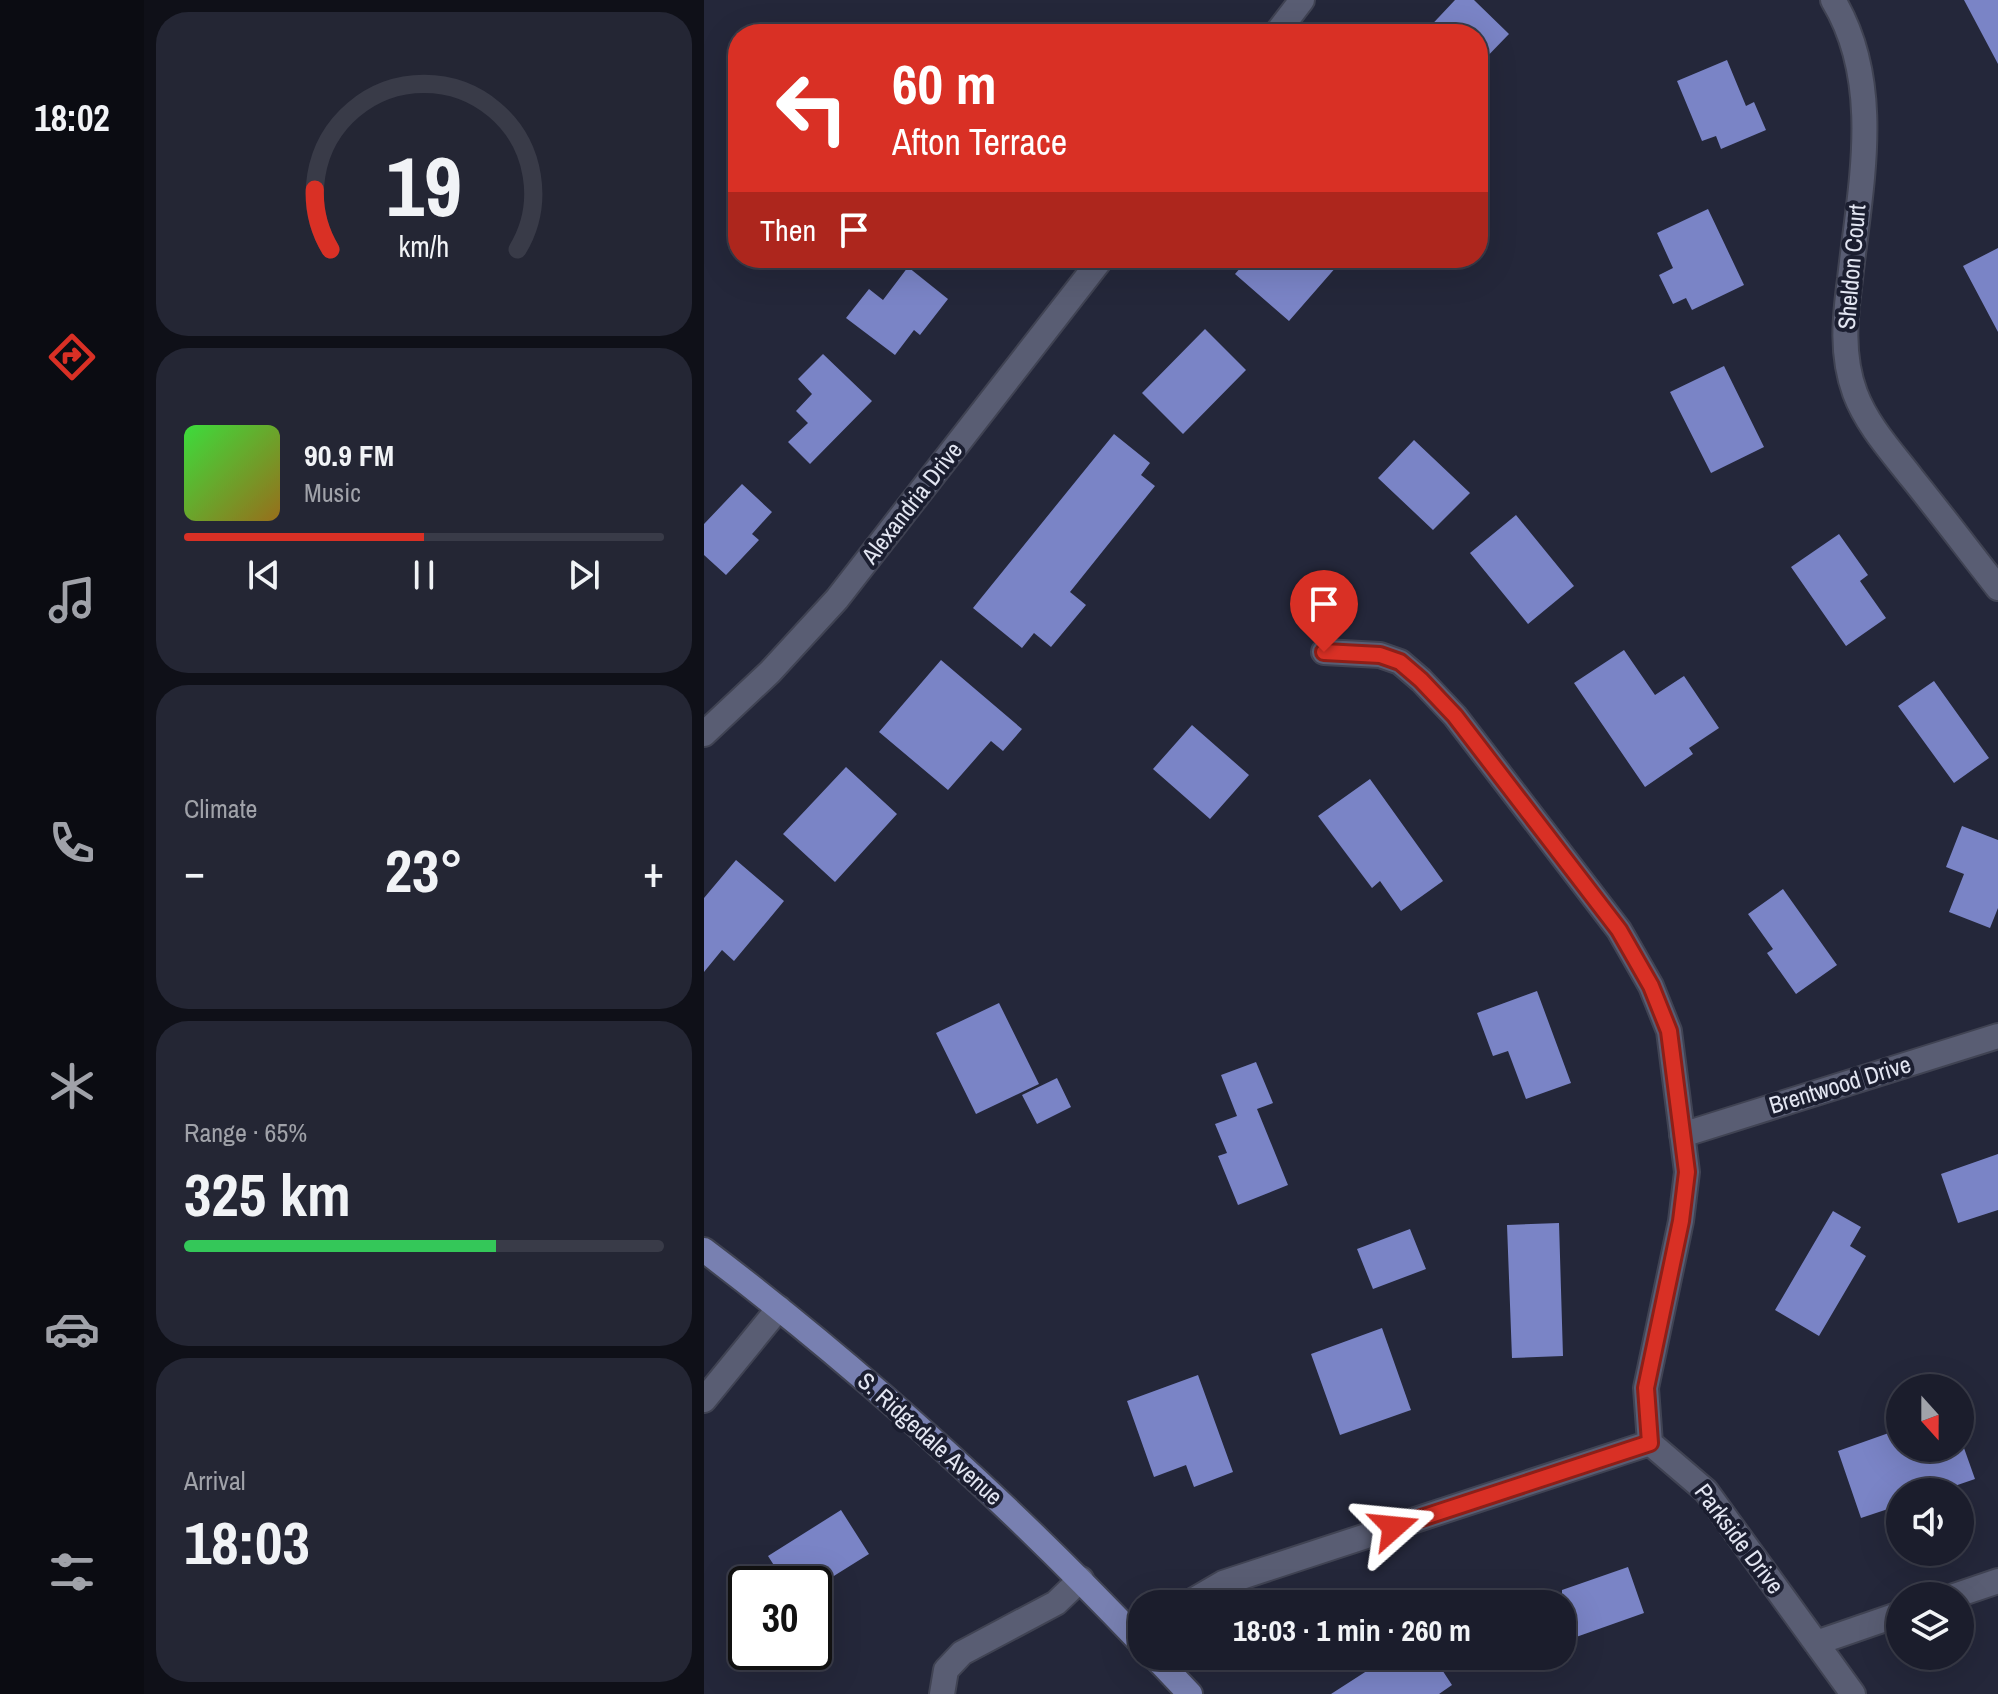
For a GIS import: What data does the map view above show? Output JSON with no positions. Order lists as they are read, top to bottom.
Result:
{
  "streets": {
    "main road": ["S. Ridgedale Avenue"],
    "street": [
      "Sheldon Court",
      "Alexandria Drive",
      "Brentwood Drive",
      "Parkside Drive"
    ]
  },
  "north": "bottom",
  "page": {
    "tabs": "18:02",
    "turn": ["60 m", "Afton Terrace"],
    "then": "Then",
    "song": ["90.9 FM", "Music"],
    "tile": [
      "Climate",
      ["Range · 65%", "325 km"],
      ["Arrival", "18:03"]
    ],
    "heat": ["−", "23°", "+"],
    "limit": "30",
    "trip": "18:03 · 1 min · 260 m",
    "gauge": ["19", "km/h"]
  }
}
